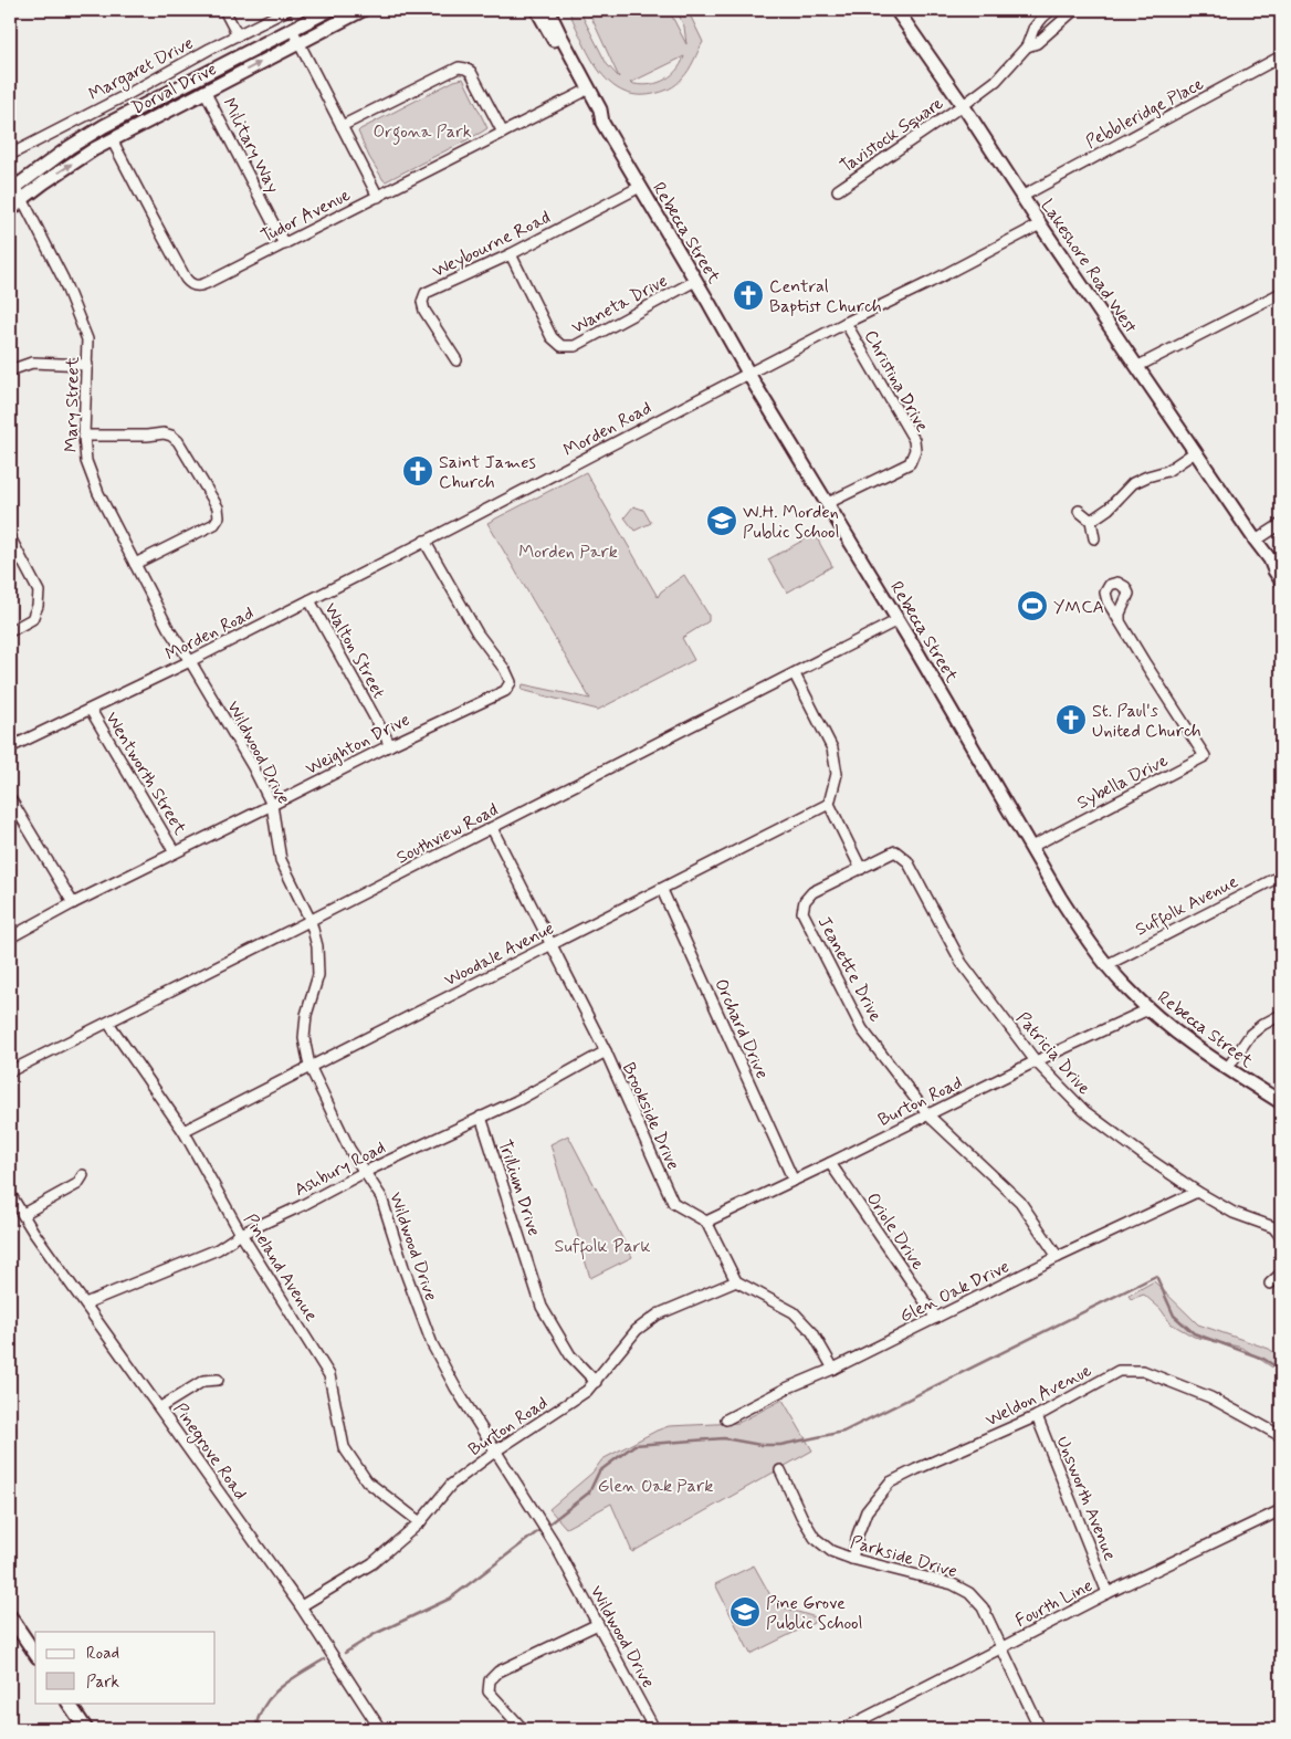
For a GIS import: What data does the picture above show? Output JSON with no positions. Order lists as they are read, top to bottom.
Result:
{
  "streets": {
    "main road": ["Dorval Drive", "Rebecca Street", "Lakeshore Road West"],
    "street": [
      "Margaret Drive",
      "Pebbleridge Place",
      "Tavistock Square",
      "Military Way",
      "Tudor Avenue",
      "Weybourne Road",
      "Waneta Drive",
      "Christina Drive",
      "Mary Street",
      "Morden Road",
      "Walton Street",
      "Weighton Drive",
      "Wildwood Drive",
      "Wentworth Street",
      "Sybella Drive",
      "Southview Road",
      "Suffolk Avenue",
      "Woodale Avenue",
      "Jeanette Drive",
      "Orchard Drive",
      "Patricia Drive",
      "Burton Road",
      "Brookside Drive",
      "Ashbury Road",
      "Trillium Drive",
      "Oriole Drive",
      "Pineland Avenue",
      "Glen Oak Drive",
      "Weldon Avenue",
      "Pinegrove Road",
      "Unsworth Avenue",
      "Parkside Drive",
      "Fourth Line"
    ]
  },
  "crossings": [
    ["Dorval Drive", "Military Way"],
    ["Dorval Drive", "Tudor Avenue"],
    ["Dorval Drive", "Mary Street"],
    ["Pebbleridge Place", "Lakeshore Road West"],
    ["Tavistock Square", "Lakeshore Road West"],
    ["Military Way", "Tudor Avenue"],
    ["Tudor Avenue", "Rebecca Street"],
    ["Rebecca Street", "Weybourne Road"],
    ["Rebecca Street", "Waneta Drive"],
    ["Rebecca Street", "Christina Drive"],
    ["Rebecca Street", "Morden Road"],
    ["Rebecca Street", "Sybella Drive"],
    ["Rebecca Street", "Southview Road"],
    ["Rebecca Street", "Suffolk Avenue"],
    ["Rebecca Street", "Burton Road"],
    ["Weybourne Road", "Waneta Drive"],
    ["Lakeshore Road West", "Morden Road"],
    ["Christina Drive", "Morden Road"],
    ["Mary Street", "Morden Road"],
    ["Mary Street", "Wildwood Drive"],
    ["Morden Road", "Walton Street"],
    ["Morden Road", "Weighton Drive"],
    ["Morden Road", "Wildwood Drive"],
    ["Morden Road", "Wentworth Street"],
    ["Walton Street", "Weighton Drive"],
    ["Weighton Drive", "Wildwood Drive"],
    ["Weighton Drive", "Wentworth Street"],
    ["Wildwood Drive", "Southview Road"],
    ["Wildwood Drive", "Woodale Avenue"],
    ["Wildwood Drive", "Burton Road"],
    ["Wildwood Drive", "Ashbury Road"],
    ["Southview Road", "Brookside Drive"],
    ["Southview Road", "Pineland Avenue"],
    ["Woodale Avenue", "Orchard Drive"],
    ["Woodale Avenue", "Brookside Drive"],
    ["Woodale Avenue", "Pineland Avenue"],
    ["Jeanette Drive", "Patricia Drive"],
    ["Jeanette Drive", "Burton Road"],
    ["Jeanette Drive", "Glen Oak Drive"],
    ["Orchard Drive", "Burton Road"],
    ["Patricia Drive", "Burton Road"],
    ["Patricia Drive", "Glen Oak Drive"],
    ["Burton Road", "Brookside Drive"],
    ["Burton Road", "Trillium Drive"],
    ["Burton Road", "Oriole Drive"],
    ["Burton Road", "Pineland Avenue"],
    ["Burton Road", "Pinegrove Road"],
    ["Brookside Drive", "Ashbury Road"],
    ["Ashbury Road", "Trillium Drive"],
    ["Ashbury Road", "Pineland Avenue"],
    ["Ashbury Road", "Pinegrove Road"],
    ["Oriole Drive", "Glen Oak Drive"],
    ["Weldon Avenue", "Unsworth Avenue"],
    ["Weldon Avenue", "Parkside Drive"],
    ["Unsworth Avenue", "Fourth Line"],
    ["Parkside Drive", "Fourth Line"]
  ],
  "parks": [
    "Orgona Park",
    "Morden Park",
    "Suffolk Park",
    "Glen Oak Park"
  ],
  "places": {
    "church": ["Central Baptist Church", "Saint James Church", "St. Paul's United Church"],
    "school or university": ["W.H. Morden Public School", "Pine Grove Public School"],
    "sports": ["YMCA"]
  },
  "legend": ["Road", "Park"]
}
